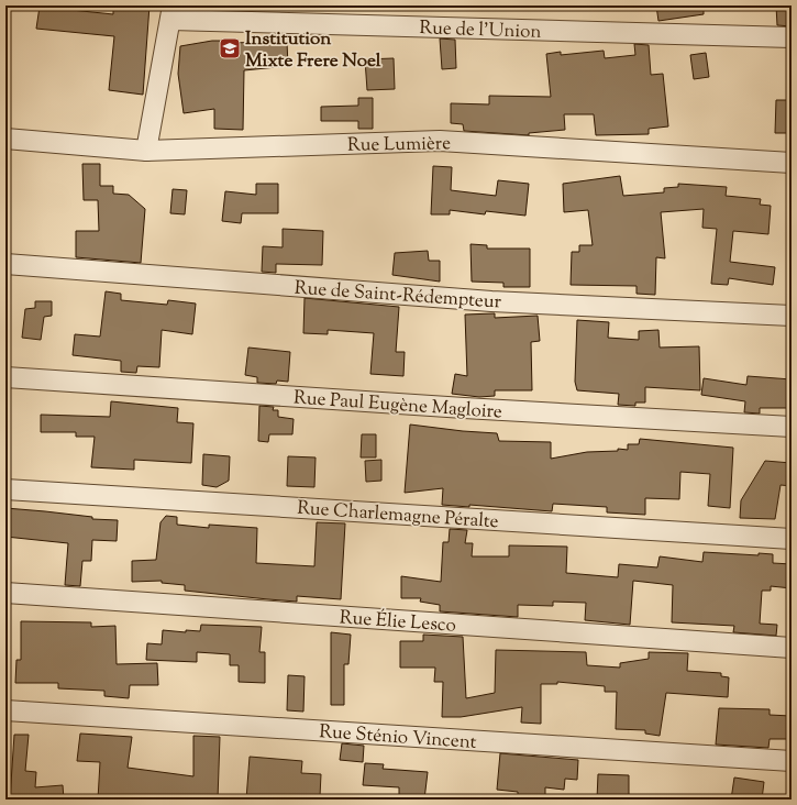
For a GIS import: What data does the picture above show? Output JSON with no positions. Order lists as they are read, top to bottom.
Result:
{
  "streets": {
    "street": [
      "Rue de l'Union",
      "Rue Lumière",
      "Rue de Saint-Rédempteur",
      "Rue Paul Eugène Magloire",
      "Rue Charlemagne Péralte",
      "Rue Élie Lesco",
      "Rue Sténio Vincent"
    ]
  },
  "places": {
    "school or university": ["Institution Mixte Frere Noel"]
  }
}
